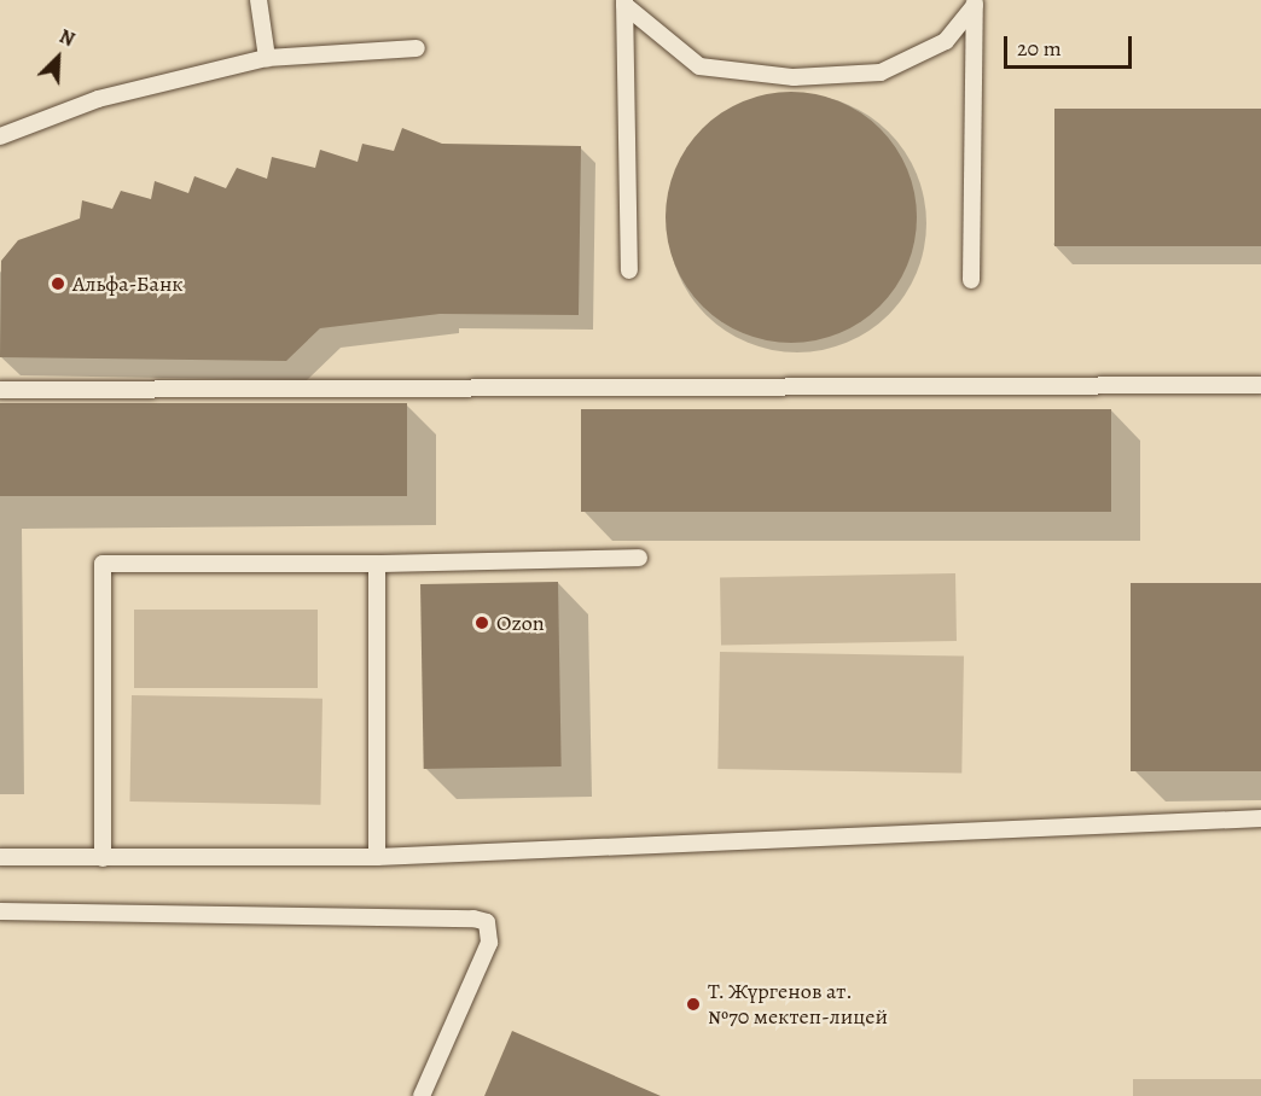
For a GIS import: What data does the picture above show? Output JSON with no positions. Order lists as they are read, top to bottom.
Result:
{
  "places": ["Альфа-Банк", "Ozon", "Т. Жүргенов ат. №70 мектеп-лицей"],
  "scale_bar": "20 m",
  "north": "top right"
}
